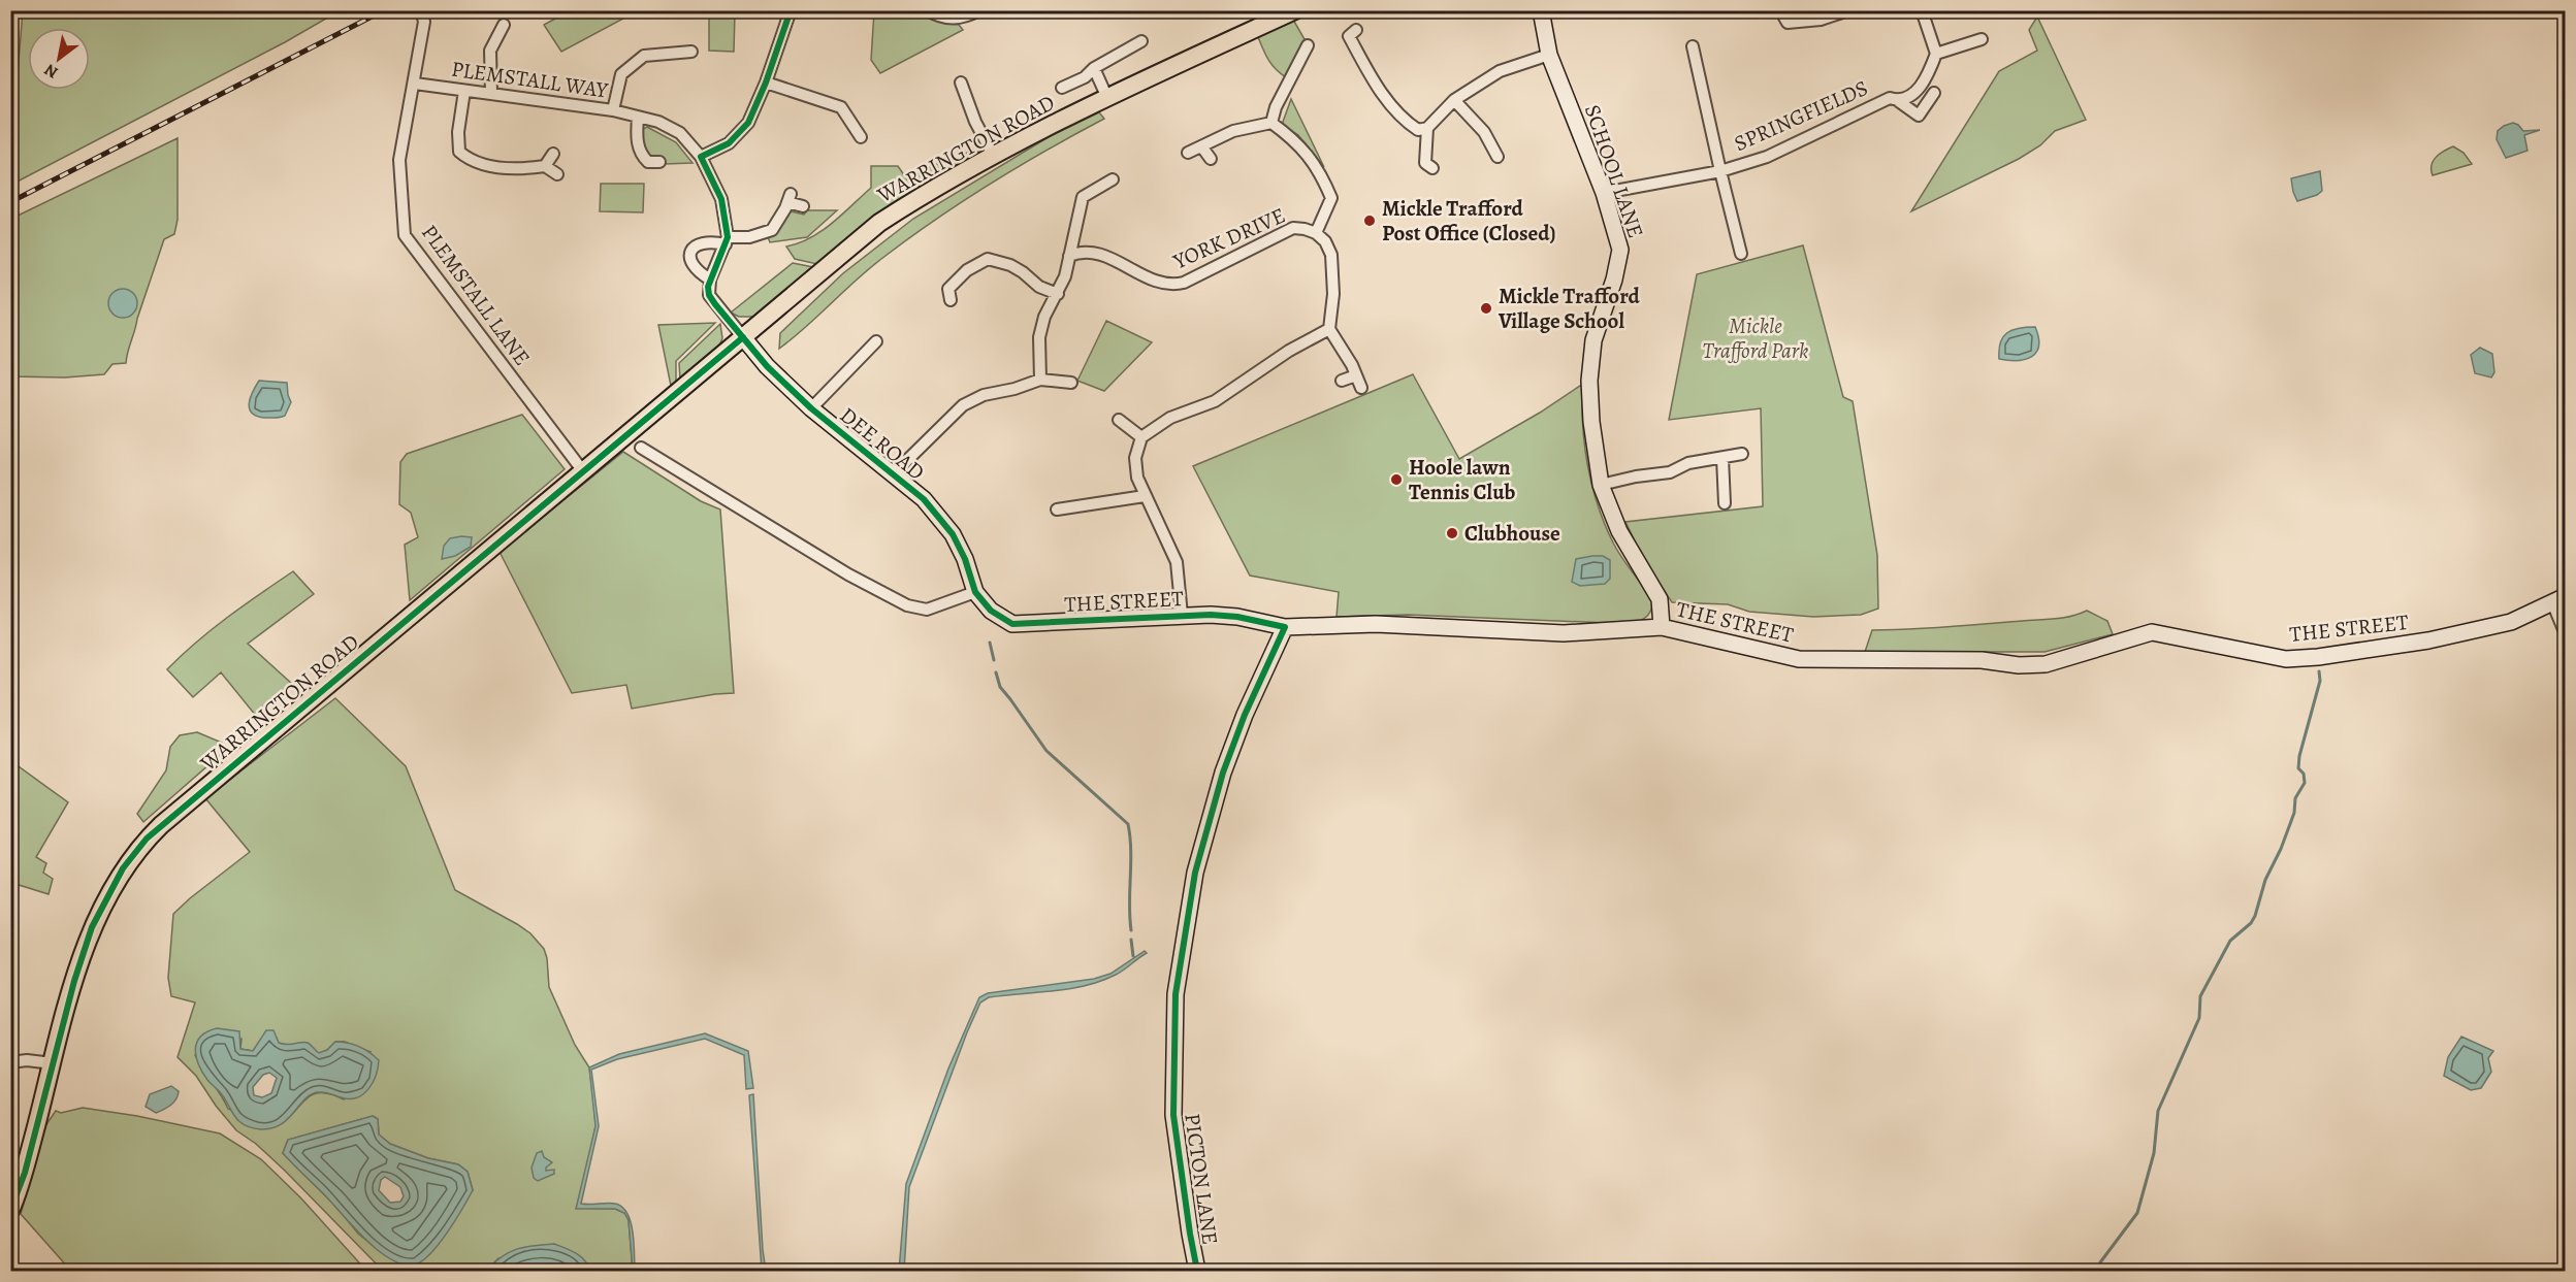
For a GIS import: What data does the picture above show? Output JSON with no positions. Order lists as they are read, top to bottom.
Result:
{
  "streets": {
    "main road": ["WARRINGTON ROAD"],
    "street": [
      "PLEMSTALL WAY",
      "SPRINGFIELDS",
      "SCHOOL LANE",
      "YORK DRIVE",
      "PLEMSTALL LANE",
      "DEE ROAD",
      "THE STREET",
      "PICTON LANE"
    ]
  },
  "crossings": [
    ["PLEMSTALL WAY", "PLEMSTALL LANE"],
    ["SPRINGFIELDS", "SCHOOL LANE"],
    ["WARRINGTON ROAD", "PLEMSTALL LANE"],
    ["WARRINGTON ROAD", "DEE ROAD"],
    ["SCHOOL LANE", "THE STREET"],
    ["DEE ROAD", "THE STREET"],
    ["THE STREET", "PICTON LANE"]
  ],
  "parks": ["Mickle Trafford Park"],
  "places": [
    "Mickle Trafford Post Office (Closed)",
    "Mickle Trafford Village School",
    "Hoole lawn Tennis Club",
    "Clubhouse"
  ],
  "north": "bottom left"
}
